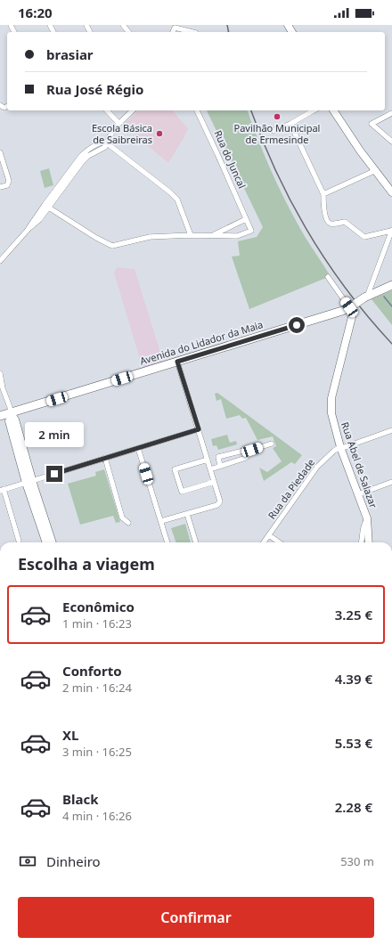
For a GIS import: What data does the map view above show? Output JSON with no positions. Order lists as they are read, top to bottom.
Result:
{
  "streets": {
    "main road": ["Avenida do Lidador da Maia"],
    "street": ["Rua do Juncal", "Rua Abel de Salazar", "Rua da Piedade"]
  },
  "crossings": [
    ["Avenida do Lidador da Maia", "Rua Abel de Salazar"],
    ["Rua Abel de Salazar", "Rua da Piedade"]
  ],
  "places": ["Pavilhão Municipal de Ermesinde", "Escola Básica de Saibreiras"],
  "page": {
    "status": "16:20",
    "banner": ["brasiar", "Rua José Régio"],
    "bubble": "2 min",
    "heading": "Escolha a viagem",
    "list": [
      {
        "name": "Econômico",
        "note": "1 min · 16:23",
        "value": "3.25 €"
      },
      {
        "name": "Conforto",
        "note": "2 min · 16:24",
        "value": "4.39 €"
      },
      {
        "name": "XL",
        "note": "3 min · 16:25",
        "value": "5.53 €"
      },
      {
        "name": "Black",
        "note": "4 min · 16:26",
        "value": "2.28 €"
      }
    ],
    "pay": ["Dinheiro", "530 m"],
    "buttons": "Confirmar"
  }
}
